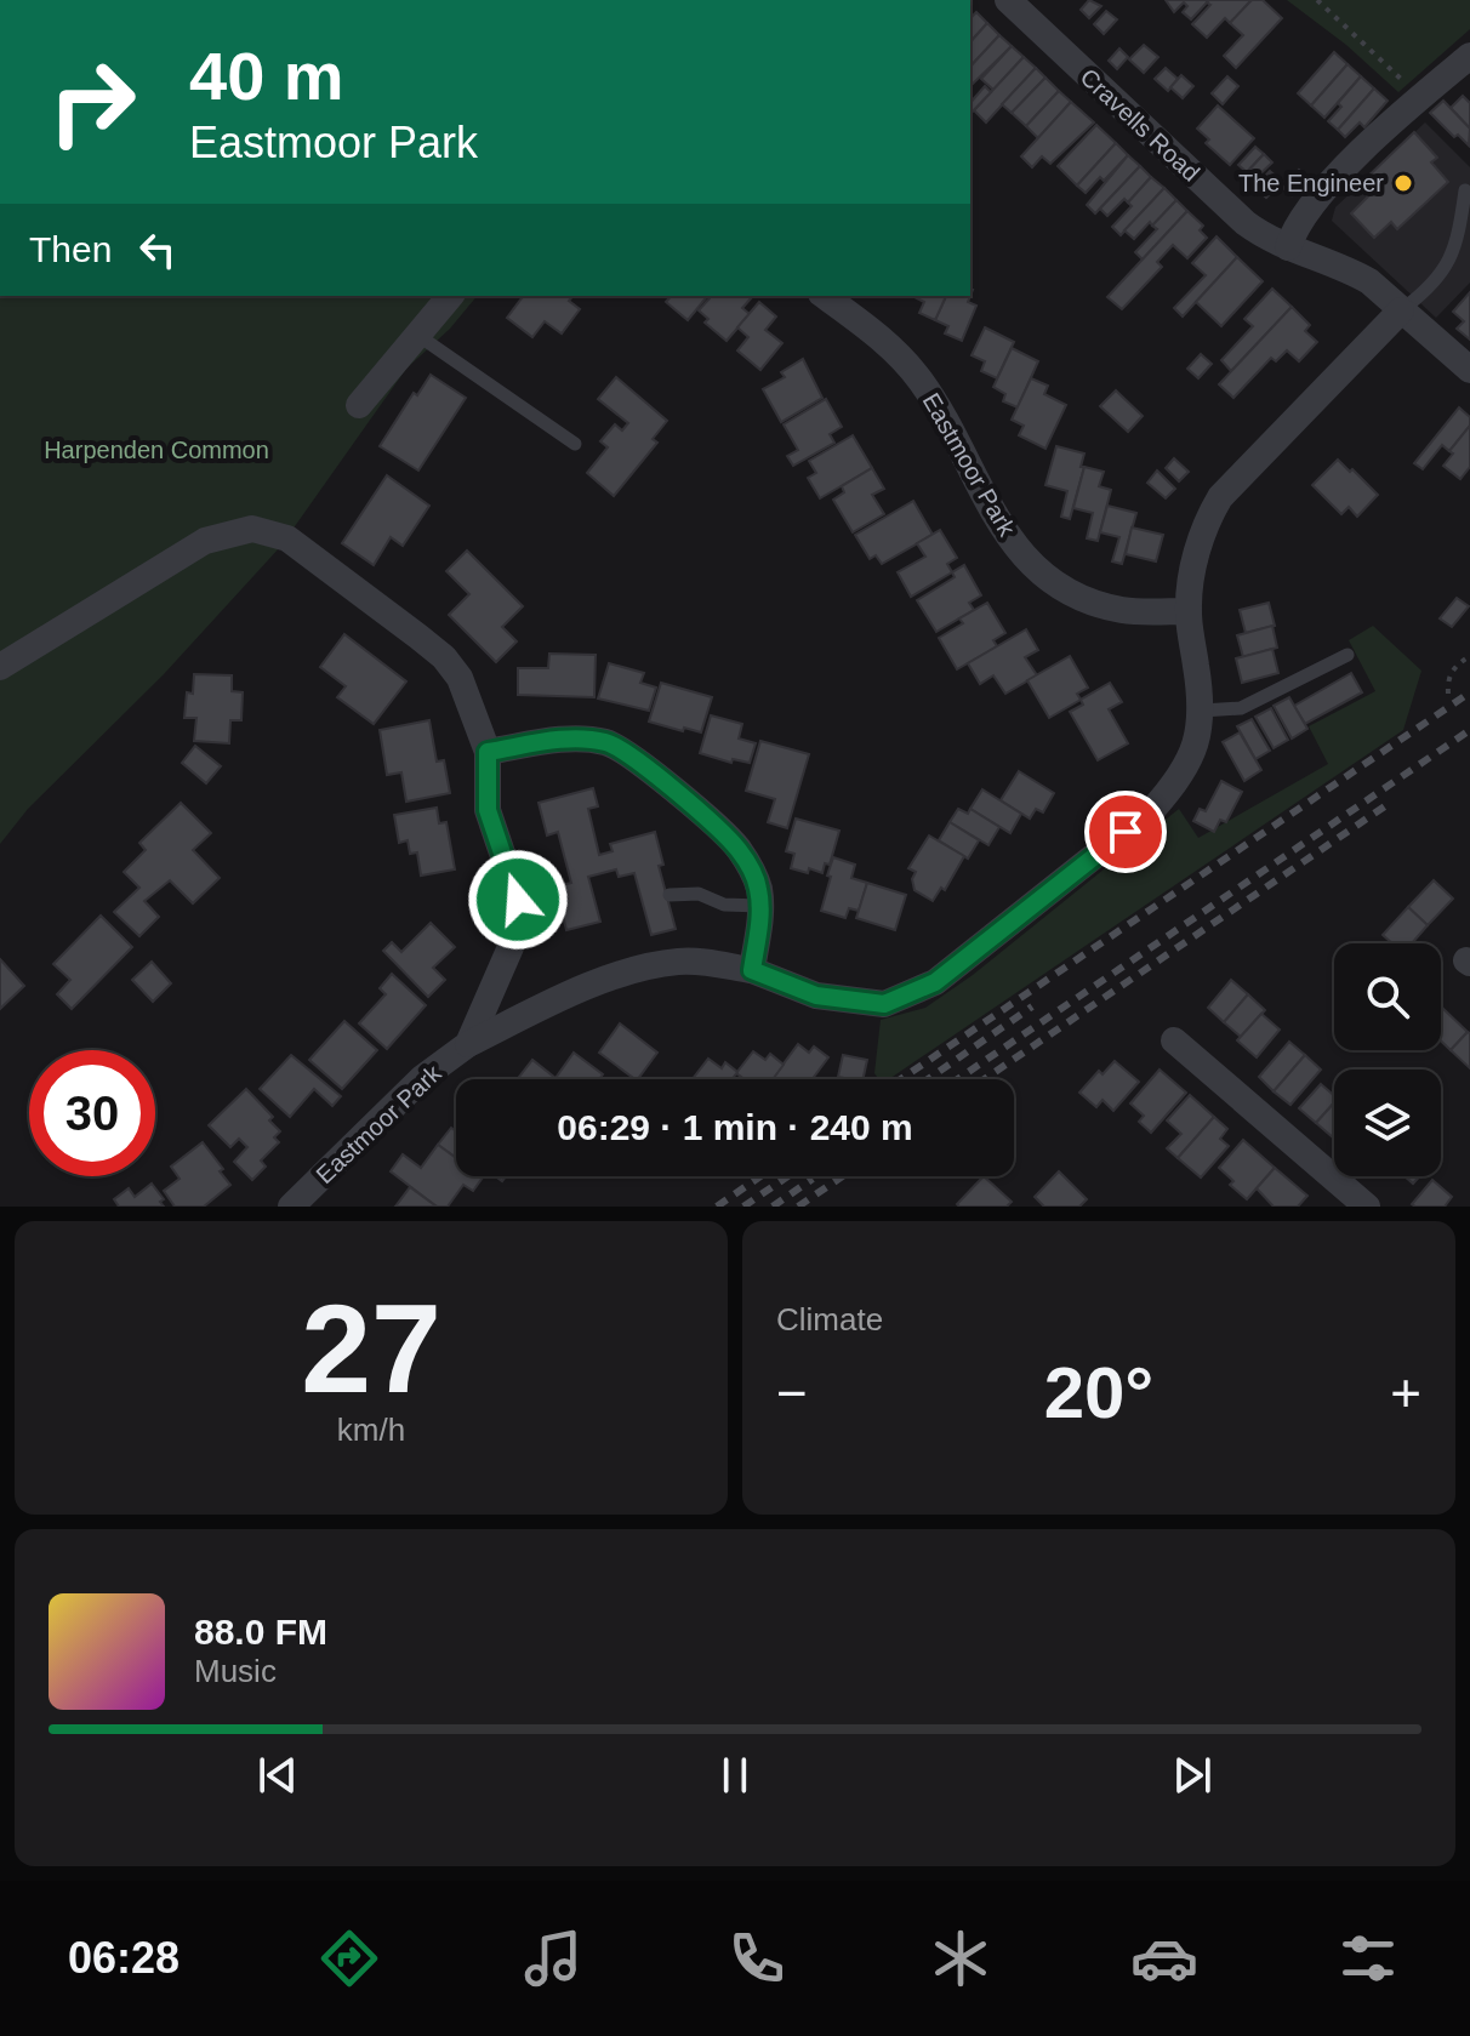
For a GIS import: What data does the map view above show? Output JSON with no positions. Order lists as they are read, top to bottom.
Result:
{
  "streets": {
    "street": ["Cravells Road", "Eastmoor Park"]
  },
  "crossings": [
    ["Cravells Road", "Eastmoor Park"]
  ],
  "parks": ["Harpenden Common"],
  "places": ["The Engineer"],
  "page": {
    "turn": ["40 m", "Eastmoor Park"],
    "then": "Then",
    "limit": "30",
    "trip": "06:29 · 1 min · 240 m",
    "tile": [
      ["27", "km/h"],
      "Climate"
    ],
    "heat": ["−", "20°", "+"],
    "song": ["88.0 FM", "Music"],
    "tabs": "06:28"
  }
}
